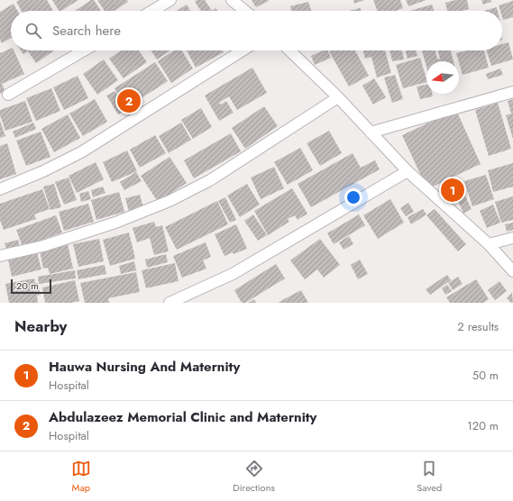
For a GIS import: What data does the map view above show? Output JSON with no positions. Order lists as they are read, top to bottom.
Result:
{
  "scale_bar": "20 m",
  "north": "left",
  "page": {
    "search": "Search here",
    "pins": ["2", "1"],
    "scale": "20 m",
    "heading": ["Nearby", "2 results"],
    "list": [
      {
        "mark": "1",
        "name": "Hauwa Nursing And Maternity",
        "note": "Hospital",
        "value": "50 m"
      },
      {
        "mark": "2",
        "name": "Abdulazeez Memorial Clinic and Maternity",
        "note": "Hospital",
        "value": "120 m"
      }
    ],
    "nav": ["Map", "Directions", "Saved"]
  }
}
